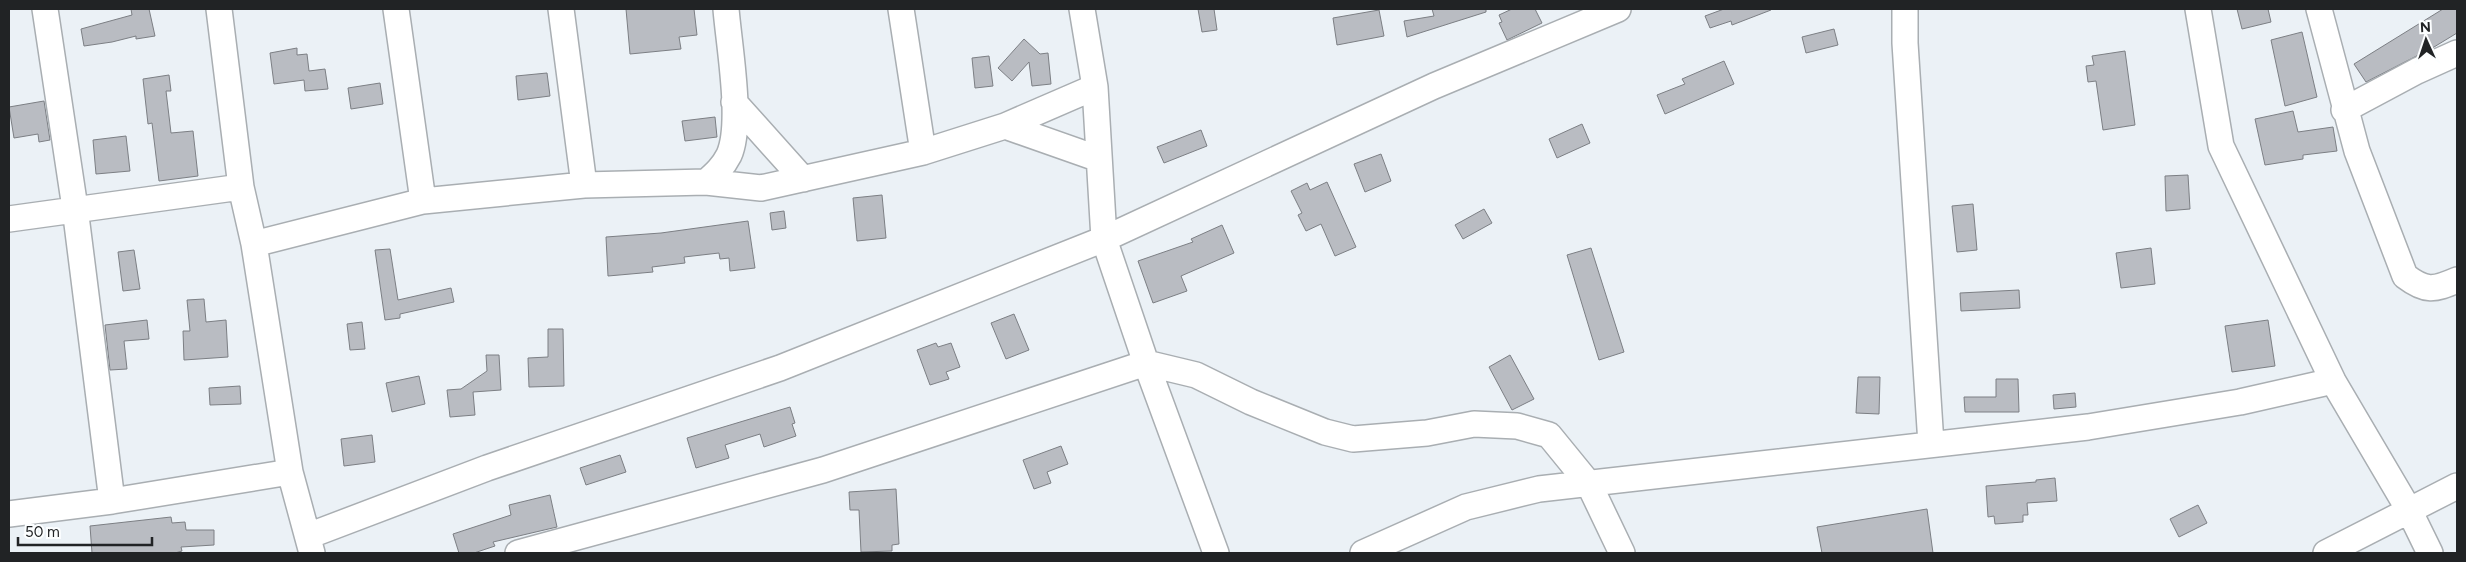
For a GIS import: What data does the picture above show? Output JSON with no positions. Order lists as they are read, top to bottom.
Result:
{
  "scale_bar": "50 m",
  "north": "top"
}
